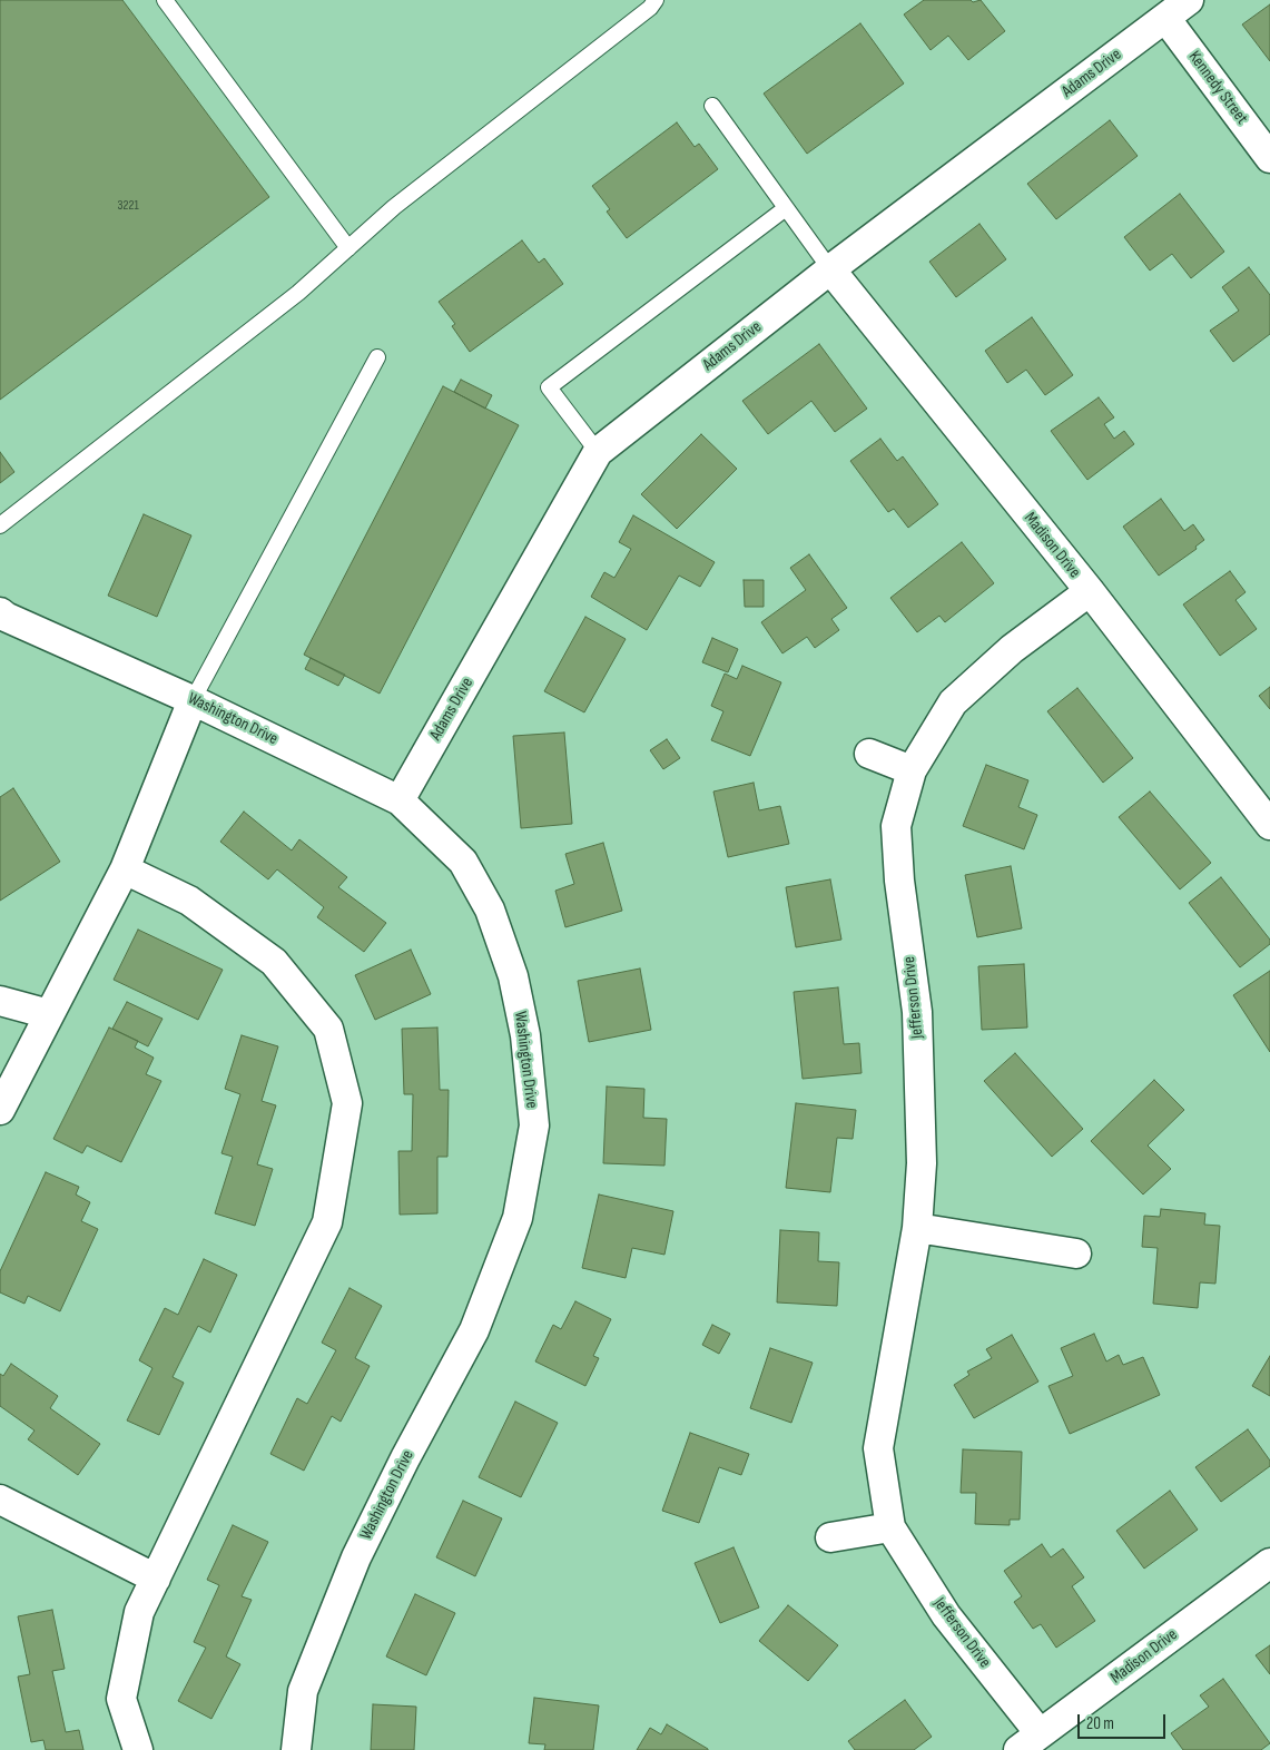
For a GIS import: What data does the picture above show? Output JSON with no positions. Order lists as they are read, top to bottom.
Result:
{
  "streets": {
    "street": [
      "Adams Drive",
      "Kennedy Street",
      "Madison Drive",
      "Washington Drive",
      "Jefferson Drive"
    ]
  },
  "crossings": [
    ["Adams Drive", "Kennedy Street"],
    ["Adams Drive", "Madison Drive"],
    ["Adams Drive", "Washington Drive"],
    ["Madison Drive", "Jefferson Drive"]
  ],
  "house_numbers": ["3221"],
  "scale_bar": "20 m"
}
